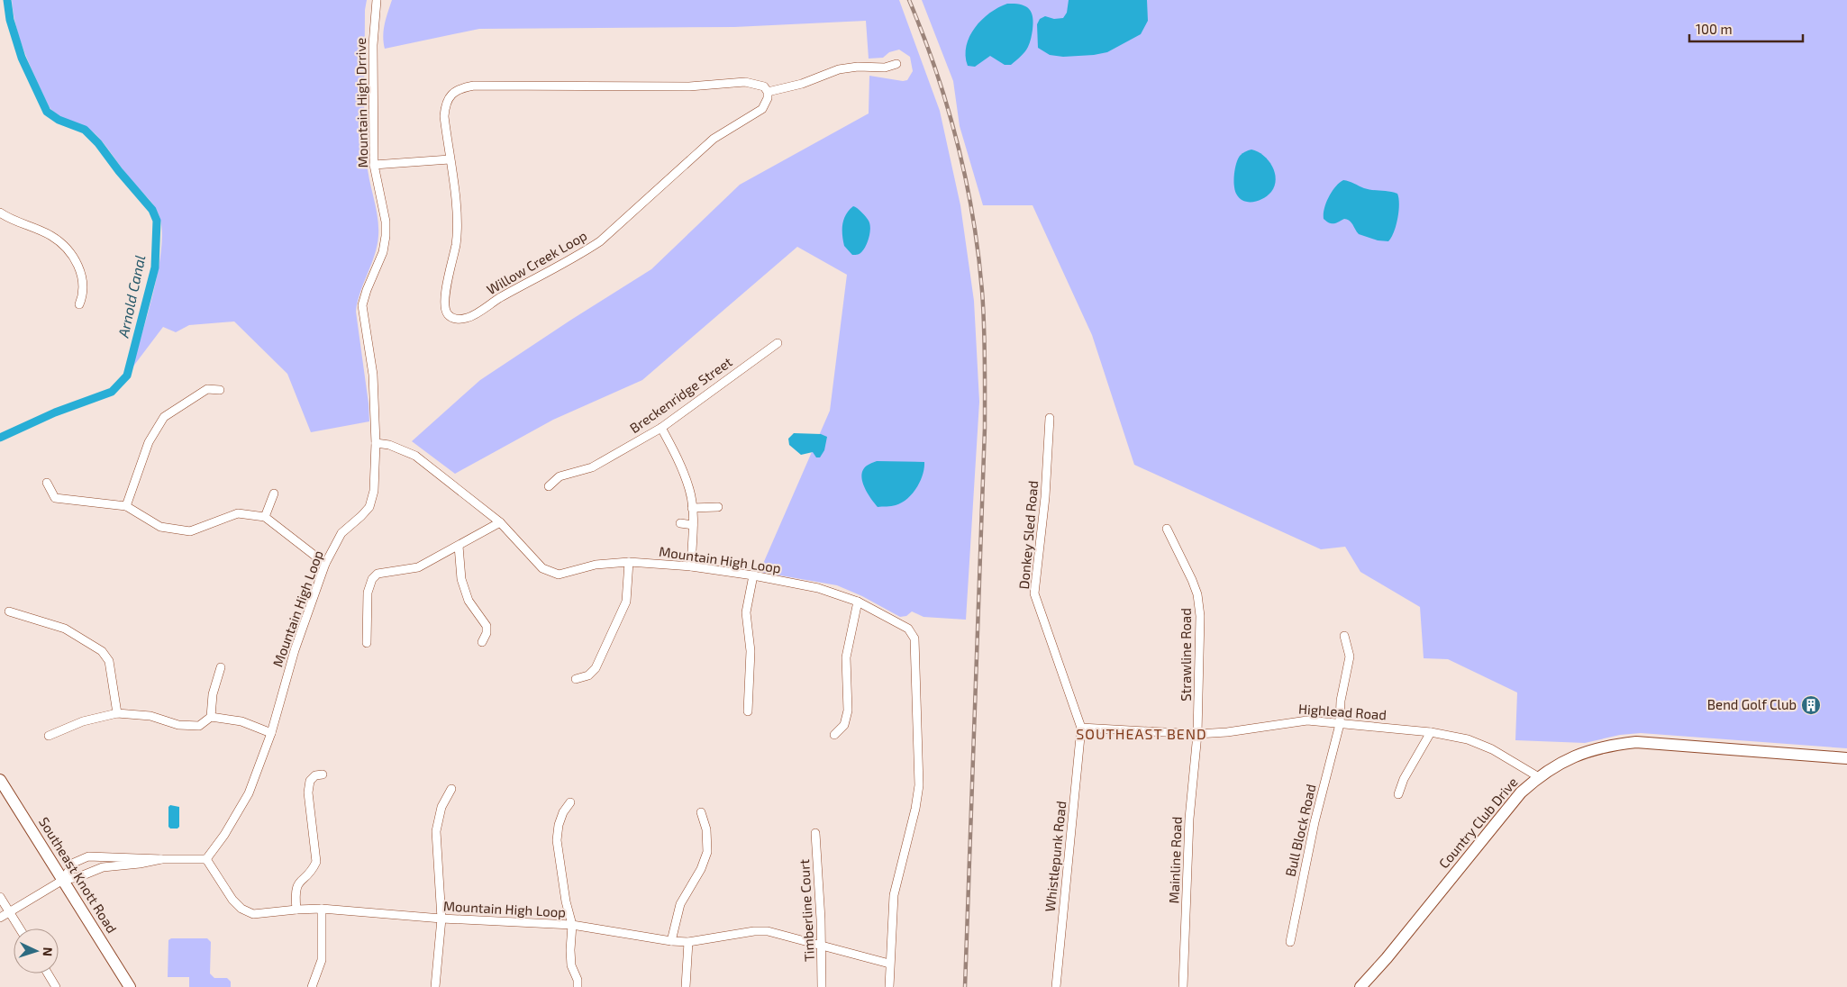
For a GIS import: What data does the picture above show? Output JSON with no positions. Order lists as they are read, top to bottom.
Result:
{
  "streets": {
    "street": [
      "Mountain High Drrive",
      "Willow Creek Loop",
      "Breckenridge Street",
      "Donkey Sled Road",
      "Mountain High Loop",
      "Strawline Road",
      "Highlead Road",
      "Country Club Drive",
      "Bull Block Road",
      "Whistlepunk Road",
      "Mainline Road",
      "Southeast Knott Road",
      "Timberline Court"
    ]
  },
  "crossings": [
    ["Mountain High Drrive", "Mountain High Loop"],
    ["Donkey Sled Road", "Highlead Road"],
    ["Donkey Sled Road", "Whistlepunk Road"],
    ["Mountain High Loop", "Timberline Court"],
    ["Strawline Road", "Highlead Road"],
    ["Strawline Road", "Mainline Road"],
    ["Highlead Road", "Country Club Drive"],
    ["Highlead Road", "Bull Block Road"],
    ["Highlead Road", "Whistlepunk Road"],
    ["Highlead Road", "Mainline Road"]
  ],
  "districts": ["SOUTHEAST BEND"],
  "water": ["Arnold Canal"],
  "places": {
    "building": ["Bend Golf Club"]
  },
  "scale_bar": "100 m",
  "north": "right"
}
